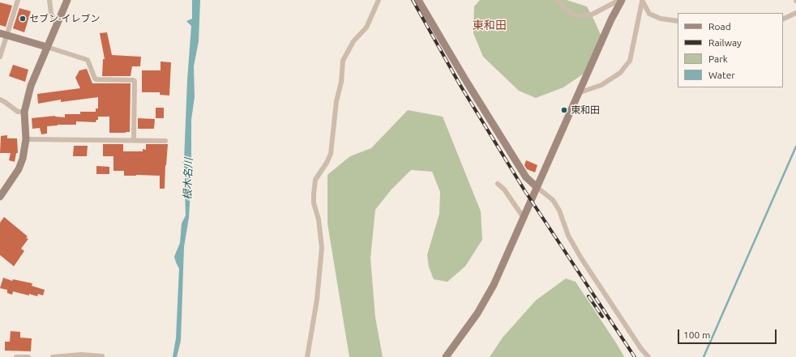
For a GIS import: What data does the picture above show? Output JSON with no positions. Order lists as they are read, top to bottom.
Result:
{
  "districts": ["東和田"],
  "water": ["根木名川"],
  "places": ["セブン-イレブン", "東和田"],
  "legend": [
    "Road",
    "Railway",
    "Park",
    "Water"
  ],
  "scale_bar": "100 m"
}
